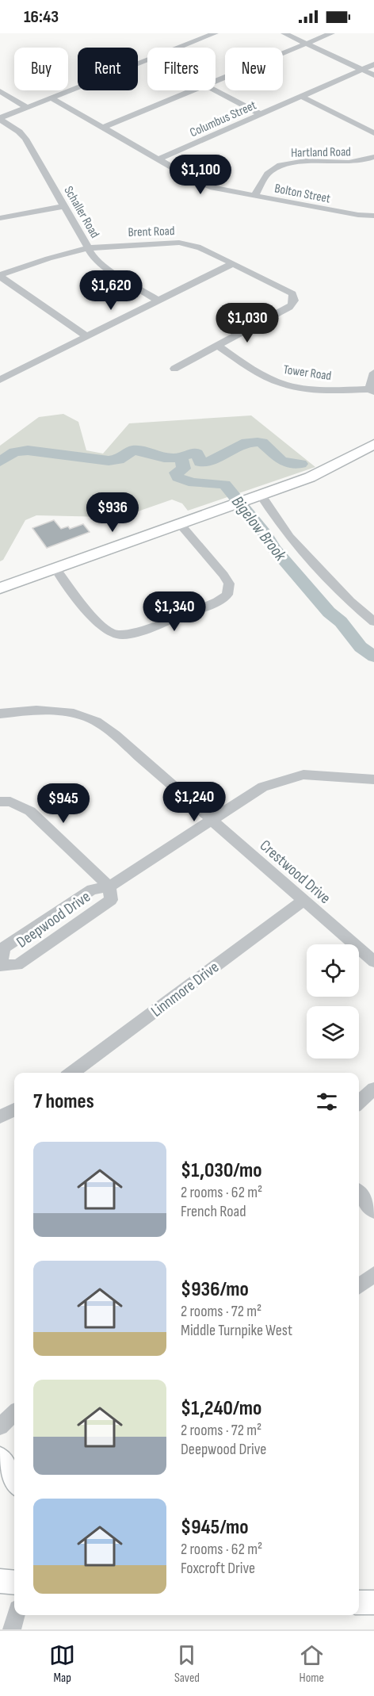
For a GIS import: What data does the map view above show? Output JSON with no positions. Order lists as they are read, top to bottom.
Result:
{
  "streets": {
    "street": [
      "Columbus Street",
      "Hartland Road",
      "Bolton Street",
      "Schaller Road",
      "Brent Road",
      "Tower Road",
      "Crestwood Drive",
      "Deepwood Drive",
      "Linnmore Drive"
    ]
  },
  "crossings": [
    ["Columbus Street", "Bolton Street"],
    ["Hartland Road", "Bolton Street"],
    ["Schaller Road", "Brent Road"],
    ["Brent Road", "Tower Road"],
    ["Crestwood Drive", "Deepwood Drive"],
    ["Crestwood Drive", "Linnmore Drive"]
  ],
  "water": ["Bigelow Brook"],
  "page": {
    "status": "16:43",
    "chip": [
      "Buy",
      "Rent",
      "Filters",
      "New"
    ],
    "price": [
      "$1,100",
      "$1,620",
      "$1,030",
      "$936",
      "$1,340",
      "$1,240",
      "$945"
    ],
    "heading": "7 homes",
    "list": [
      {
        "name": "$1,030/mo",
        "note": "2 rooms · 62 m² · French Road"
      },
      {
        "name": "$936/mo",
        "note": "2 rooms · 72 m² · Middle Turnpike West"
      },
      {
        "name": "$1,240/mo",
        "note": "2 rooms · 72 m² · Deepwood Drive"
      },
      {
        "name": "$945/mo",
        "note": "2 rooms · 62 m² · Foxcroft Drive"
      }
    ],
    "tabs": ["Map", "Saved", "Home"]
  }
}
